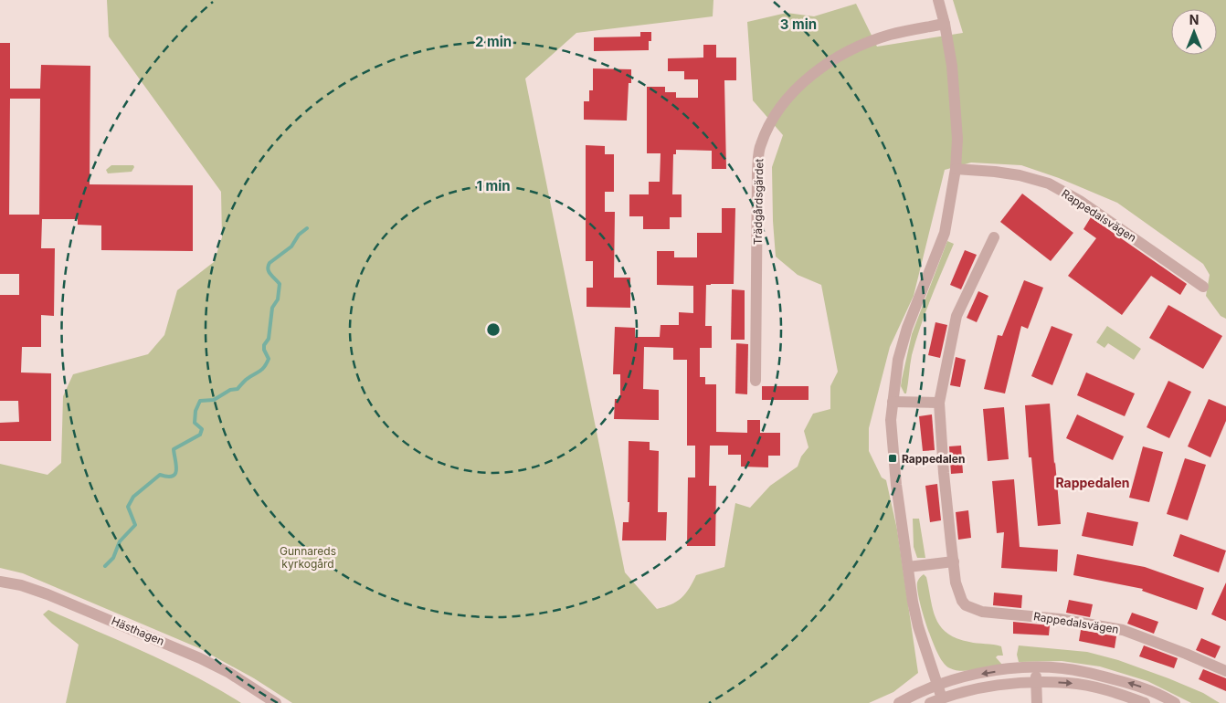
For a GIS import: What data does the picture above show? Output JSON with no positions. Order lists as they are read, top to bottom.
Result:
{
  "streets": {
    "street": ["Trädgårdsgärdet", "Rappedalsvägen", "Hästhagen"]
  },
  "districts": ["Rappedalen"],
  "parks": ["Gunnareds kyrkogård"],
  "places": {
    "transit": ["Rappedalen"]
  },
  "north": "top",
  "rings": ["3 min", "2 min", "1 min"]
}
